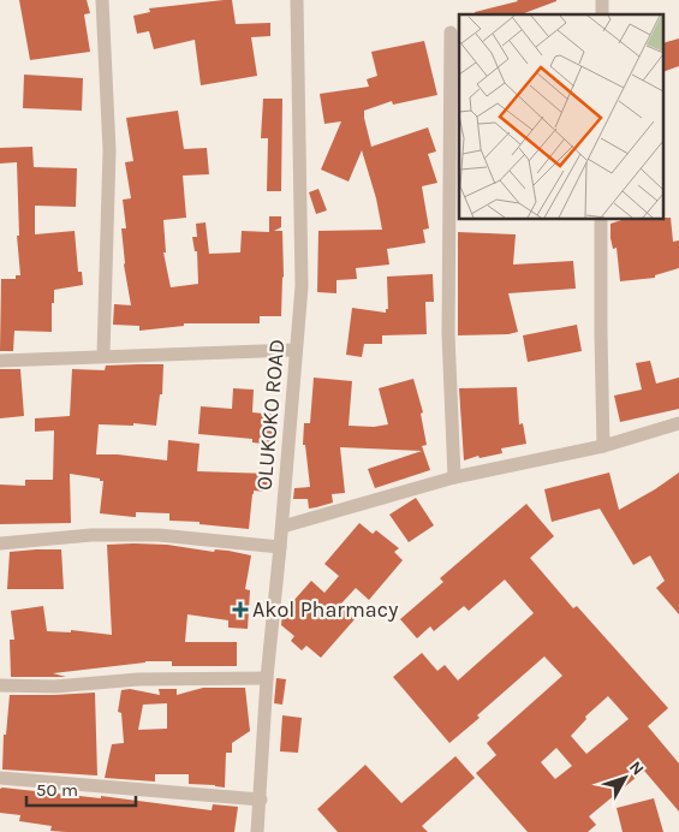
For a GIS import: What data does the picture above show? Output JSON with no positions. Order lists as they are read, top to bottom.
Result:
{
  "streets": {
    "street": ["OLUKOKO ROAD"]
  },
  "places": {
    "health": ["Akol Pharmacy"]
  },
  "scale_bar": "50 m",
  "north": "top right"
}
